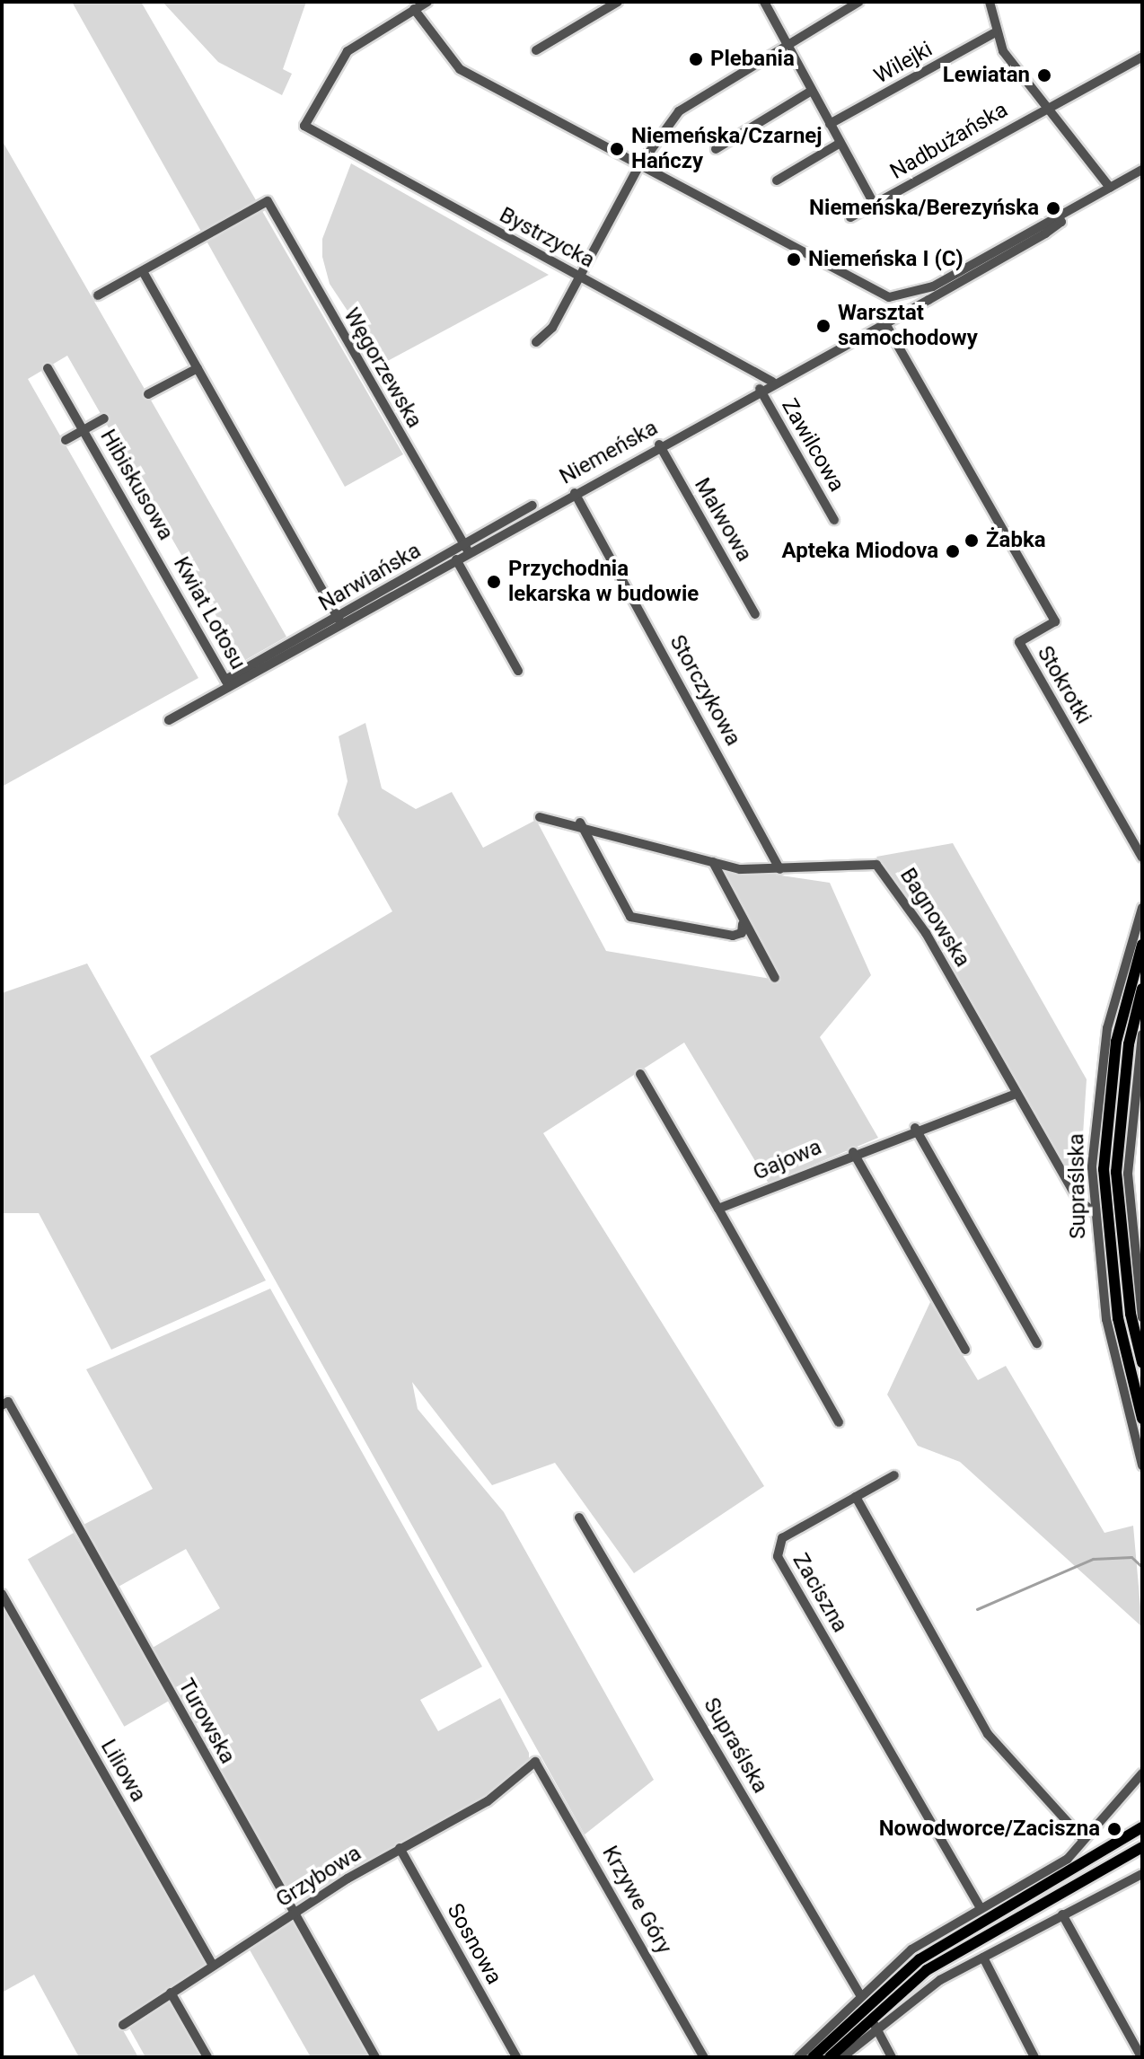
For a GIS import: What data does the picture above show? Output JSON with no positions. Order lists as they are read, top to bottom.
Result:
{
  "streets": {
    "street": [
      "Wilejki",
      "Nadbużańska",
      "Bystrzycka",
      "Węgorzewska",
      "Zawilcowa",
      "Niemeńska",
      "Hibiskusowa",
      "Malwowa",
      "Narwiańska",
      "Kwiat Lotosu",
      "Stokrotki",
      "Storczykowa",
      "Bagnowska",
      "Gajowa",
      "Supraślska",
      "Zaciszna",
      "Turowska",
      "Liliowa",
      "Grzybowa",
      "Krzywe Góry",
      "Sosnowa"
    ]
  },
  "crossings": [
    ["Bystrzycka", "Niemeńska"],
    ["Węgorzewska", "Niemeńska"],
    ["Węgorzewska", "Narwiańska"],
    ["Zawilcowa", "Niemeńska"],
    ["Niemeńska", "Malwowa"],
    ["Niemeńska", "Narwiańska"],
    ["Niemeńska", "Kwiat Lotosu"],
    ["Niemeńska", "Stokrotki"],
    ["Niemeńska", "Storczykowa"],
    ["Hibiskusowa", "Kwiat Lotosu"],
    ["Storczykowa", "Bagnowska"],
    ["Bagnowska", "Gajowa"],
    ["Bagnowska", "Supraślska"],
    ["Turowska", "Grzybowa"],
    ["Liliowa", "Grzybowa"],
    ["Grzybowa", "Krzywe Góry"],
    ["Grzybowa", "Sosnowa"]
  ],
  "places": [
    "Plebania",
    "Lewiatan",
    "Niemeńska/Czarnej Hańczy",
    "Niemeńska/Berezyńska",
    "Niemeńska I (C)",
    "Warsztat samochodowy",
    "Żabka",
    "Apteka Miodova",
    "Przychodnia lekarska w budowie",
    "Nowodworce/Zaciszna"
  ]
}
